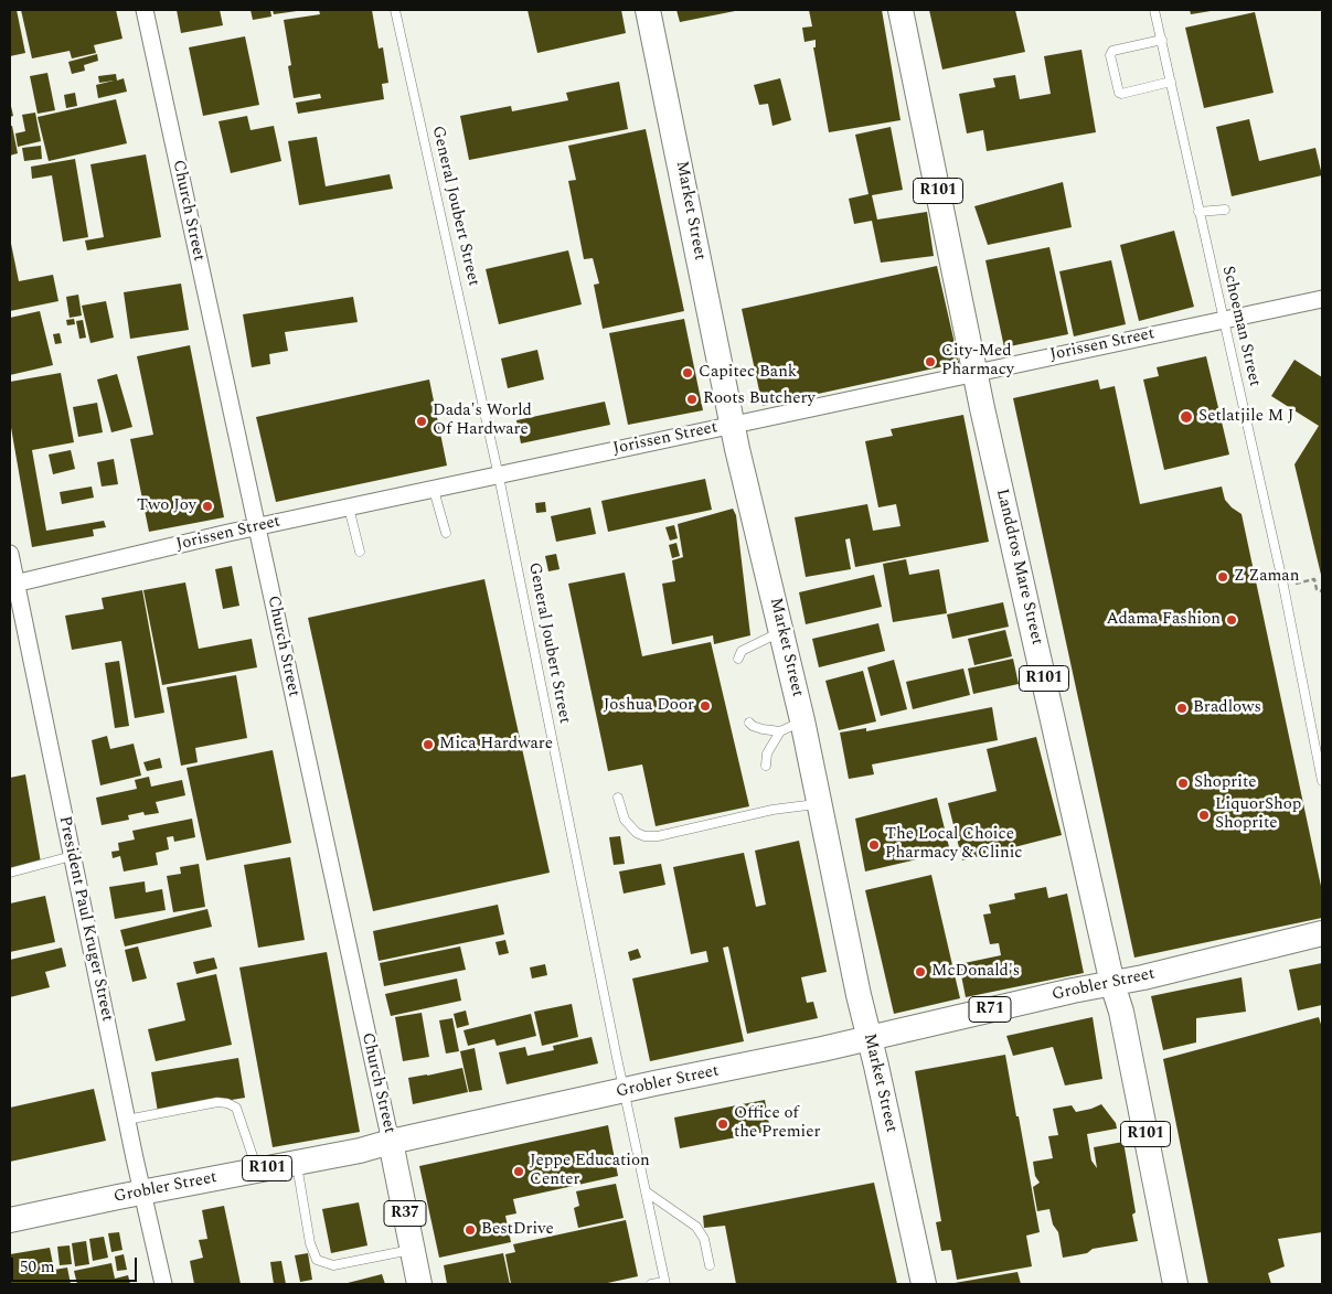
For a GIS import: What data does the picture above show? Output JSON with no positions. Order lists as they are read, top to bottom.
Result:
{
  "streets": {
    "main road": [
      "R101",
      "Church Street",
      "Market Street",
      "Landdros Mare Street",
      "Grobler Street",
      "R71",
      "R37"
    ],
    "street": ["Jorissen Street", "President Paul Kruger Street"],
    "lane": ["General Joubert Street", "Schoeman Street"]
  },
  "crossings": [
    ["General Joubert Street", "Jorissen Street"],
    ["General Joubert Street", "Grobler Street"],
    ["Church Street", "Jorissen Street"],
    ["Church Street", "Grobler Street"],
    ["Market Street", "Jorissen Street"],
    ["Market Street", "Grobler Street"],
    ["Schoeman Street", "Jorissen Street"],
    ["Jorissen Street", "Landdros Mare Street"],
    ["Jorissen Street", "President Paul Kruger Street"],
    ["Landdros Mare Street", "Grobler Street"],
    ["President Paul Kruger Street", "Grobler Street"]
  ],
  "places": [
    "City-Med Pharmacy",
    "Capitec Bank",
    "Roots Butchery",
    "Setlatjile M J",
    "Dada's World Of Hardware",
    "Two Joy",
    "Z Zaman",
    "Adama Fashion",
    "Joshua Door",
    "Bradlows",
    "Mica Hardware",
    "Shoprite",
    "LiquorShop Shoprite",
    "The Local Choice Pharmacy & Clinic",
    "McDonald's",
    "Office of the Premier",
    "Jeppe Education Center",
    "BestDrive"
  ],
  "scale_bar": "50 m"
}
